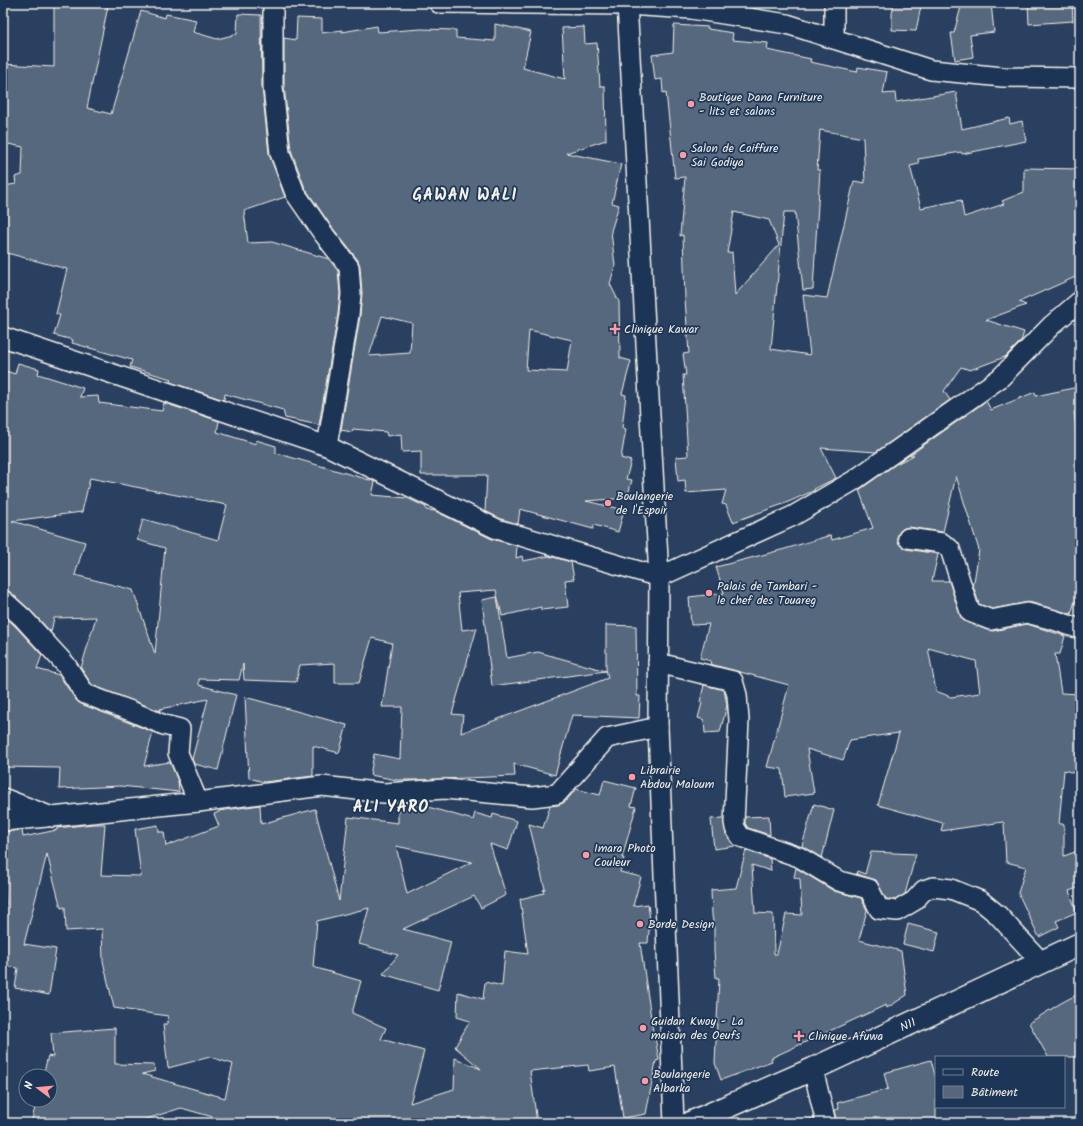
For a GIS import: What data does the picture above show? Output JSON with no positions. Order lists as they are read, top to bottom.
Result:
{
  "streets": {
    "main road": ["N11"]
  },
  "districts": ["GAWAN WALI", "ALI YARO"],
  "places": {
    "other": [
      "Boutique Dana Furniture - lits et salons",
      "Salon de Coiffure Sai Godiya",
      "Boulangerie de l'Espoir",
      "Palais de Tambari - le chef des Touareg",
      "Librairie Abdou Maloum",
      "Imara Photo Couleur",
      "Borde Design",
      "Guidan Kwoy - La maison des Oeufs",
      "Boulangerie Albarka"
    ],
    "health": ["Clinique Kawar", "Clinique Afuwa"]
  },
  "legend": ["Route", "Bâtiment"],
  "north": "left"
}
